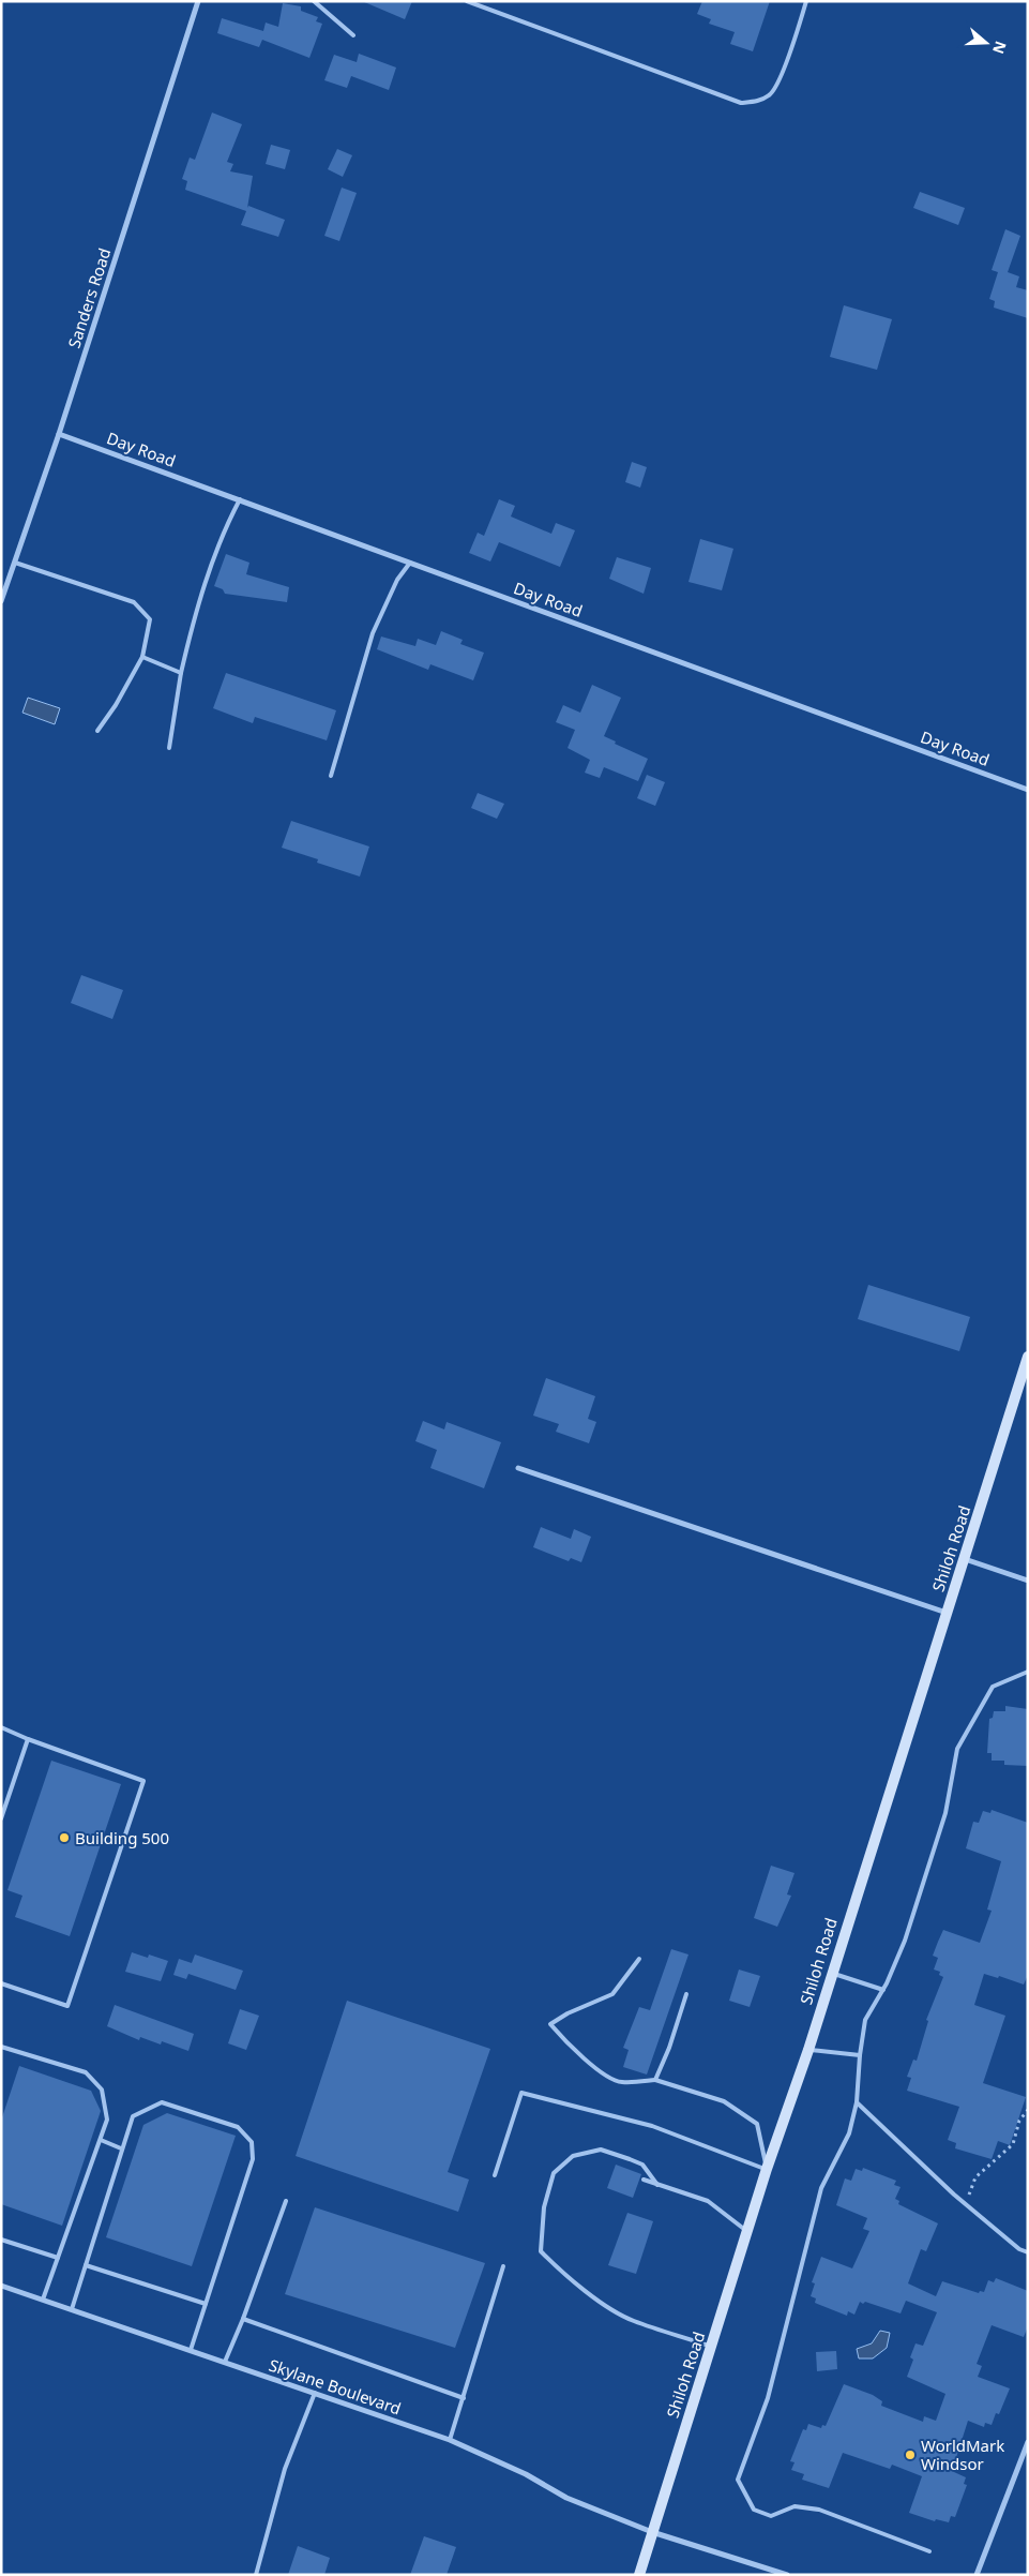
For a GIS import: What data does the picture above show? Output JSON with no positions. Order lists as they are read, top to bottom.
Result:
{
  "streets": {
    "main road": ["Shiloh Road"],
    "street": ["Sanders Road", "Day Road", "Skylane Boulevard"]
  },
  "crossings": [
    ["Sanders Road", "Day Road"],
    ["Shiloh Road", "Skylane Boulevard"]
  ],
  "places": ["Building 500", "WorldMark Windsor"],
  "north": "right"
}
